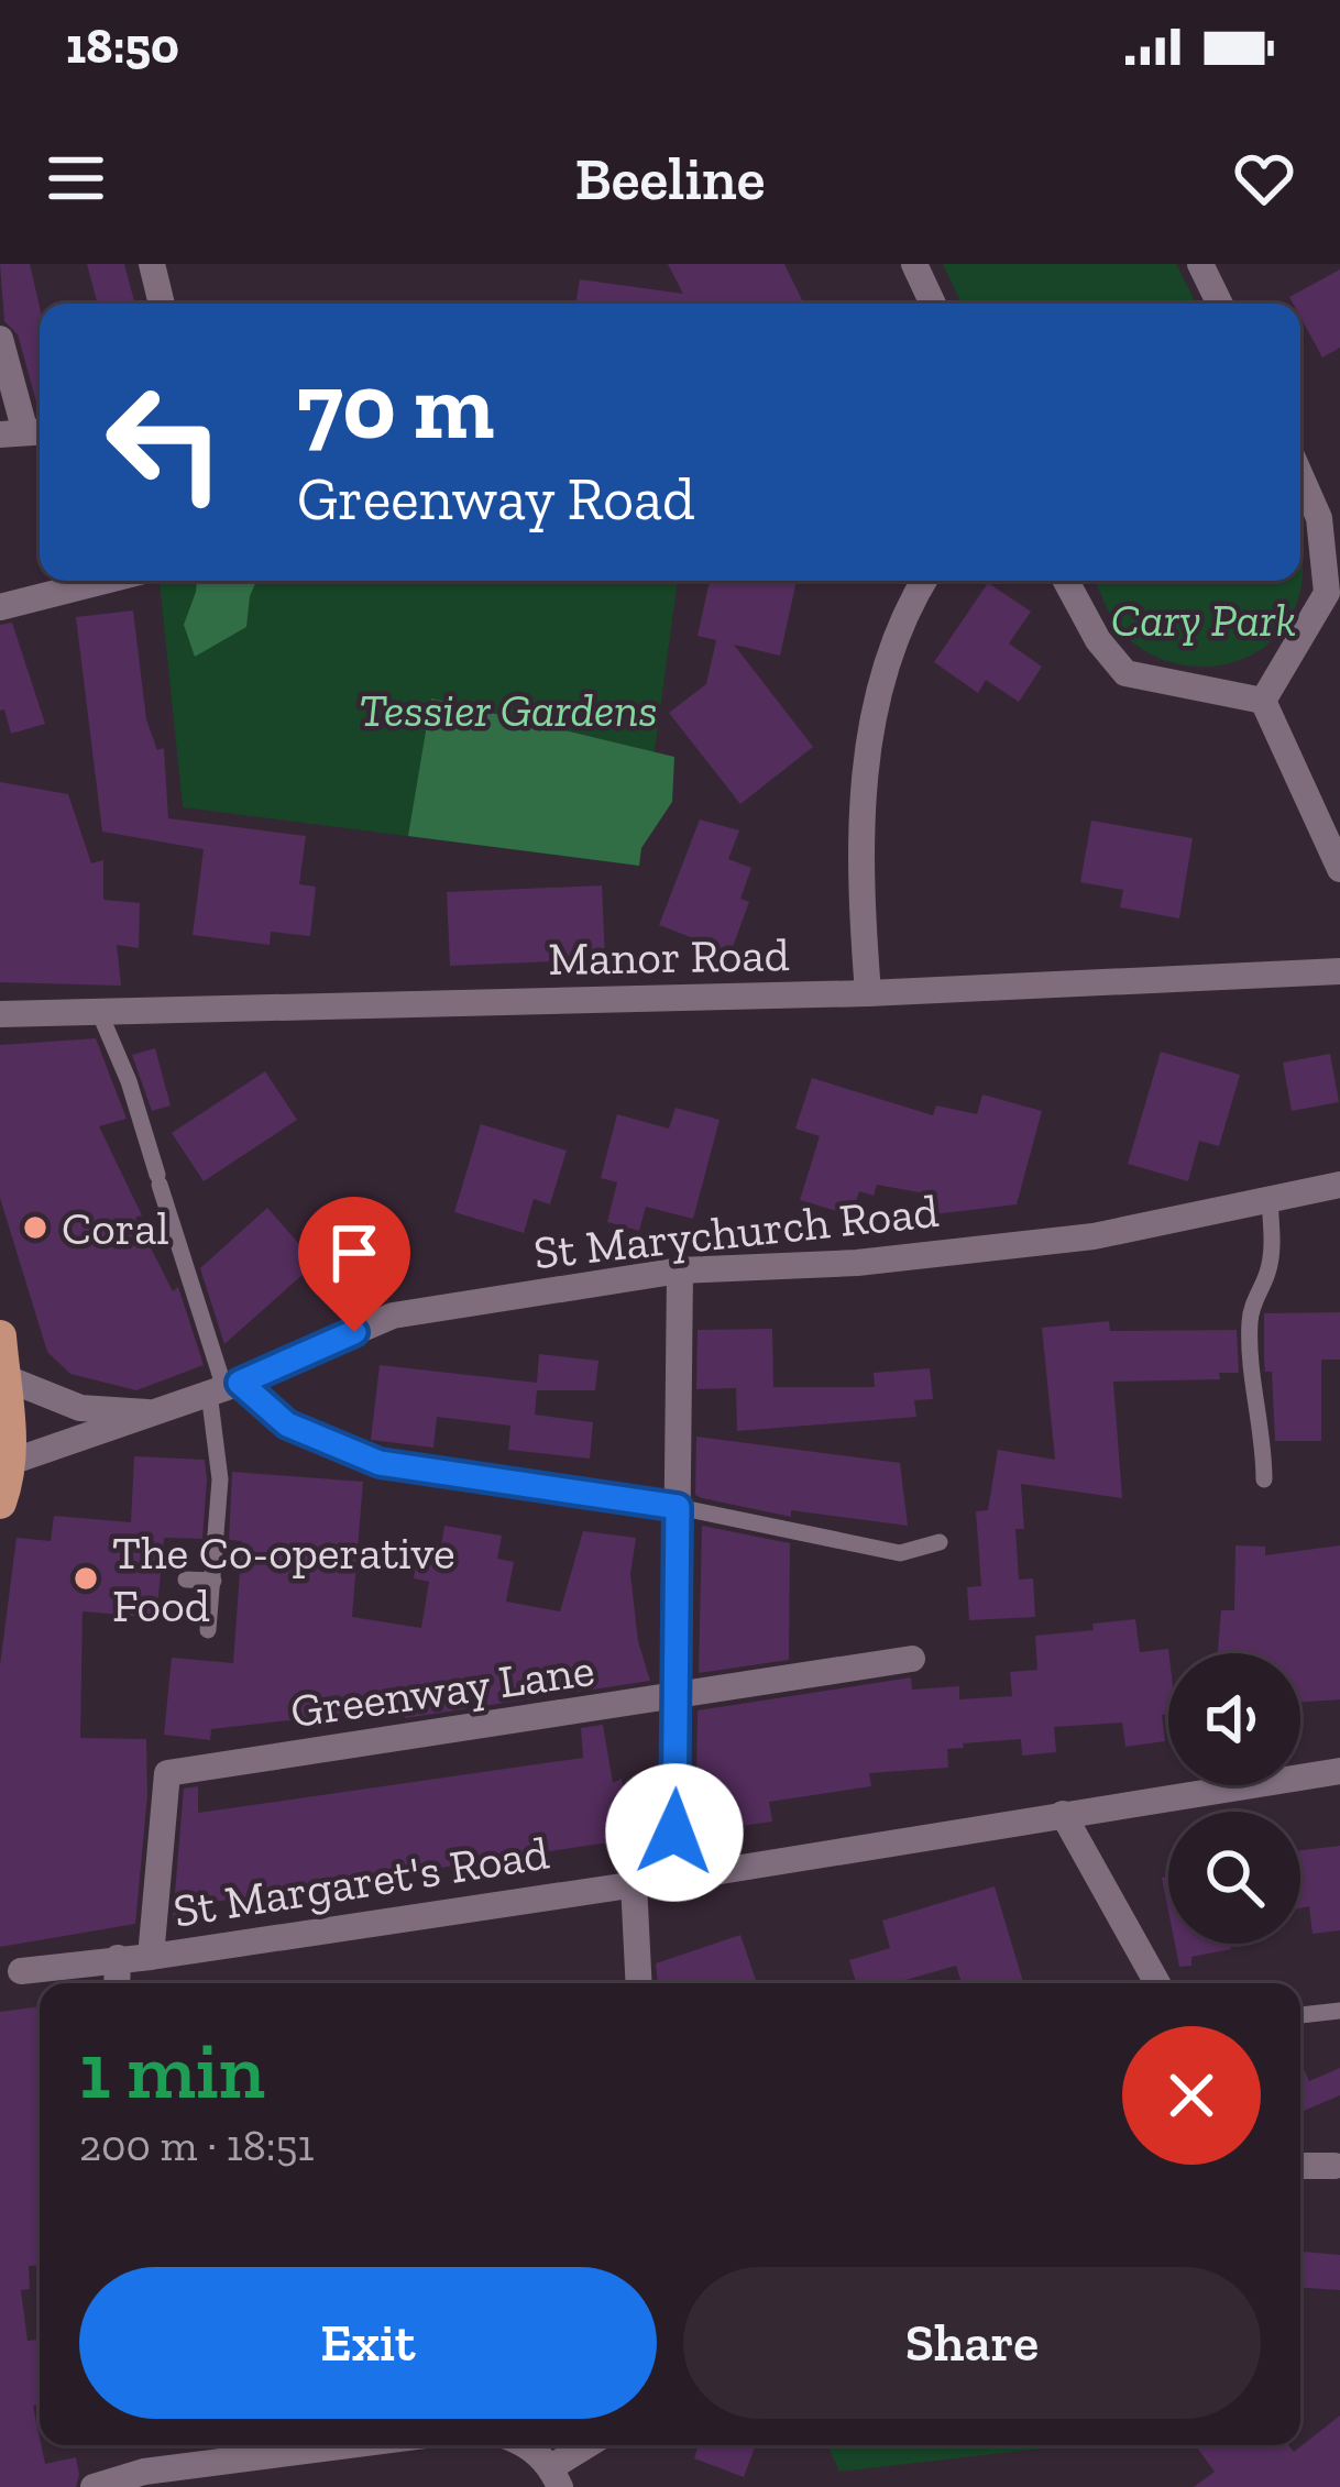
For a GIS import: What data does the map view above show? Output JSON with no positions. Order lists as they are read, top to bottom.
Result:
{
  "streets": {
    "street": [
      "Manor Road",
      "St Marychurch Road",
      "Greenway Lane",
      "St Margaret's Road"
    ]
  },
  "crossings": [
    ["Greenway Lane", "St Margaret's Road"]
  ],
  "parks": ["Cary Park", "Tessier Gardens"],
  "places": ["Coral", "The Co-operative Food"],
  "page": {
    "status": "18:50",
    "header": "Beeline",
    "turn": ["70 m", "Greenway Road"],
    "heading": ["1 min", "200 m · 18:51"],
    "buttons": ["Exit", "Share"]
  }
}
